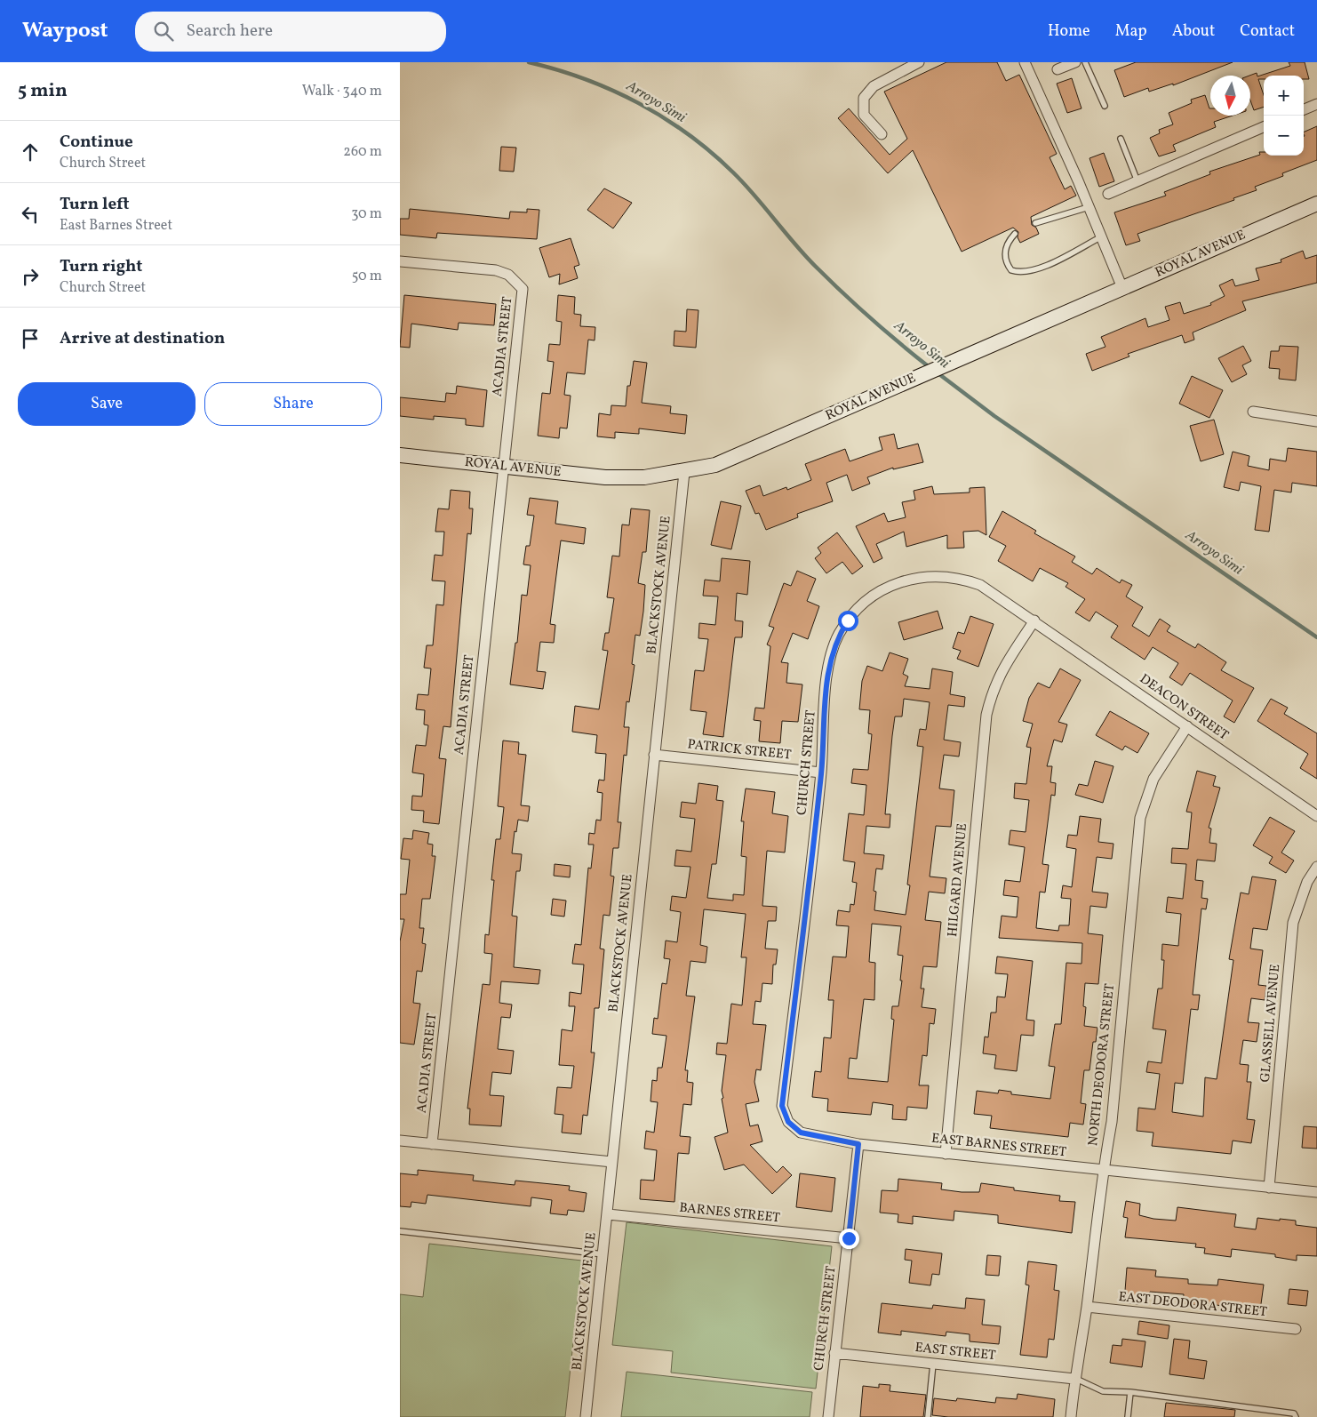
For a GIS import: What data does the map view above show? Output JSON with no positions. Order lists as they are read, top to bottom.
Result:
{
  "streets": {
    "main road": ["ROYAL AVENUE"],
    "street": [
      "ACADIA STREET",
      "BLACKSTOCK AVENUE",
      "DEACON STREET",
      "PATRICK STREET",
      "CHURCH STREET",
      "HILGARD AVENUE",
      "GLASSELL AVENUE",
      "NORTH DEODORA STREET",
      "EAST BARNES STREET",
      "BARNES STREET",
      "EAST DEODORA STREET",
      "EAST STREET"
    ]
  },
  "crossings": [
    ["ROYAL AVENUE", "ACADIA STREET"],
    ["ROYAL AVENUE", "BLACKSTOCK AVENUE"],
    ["BLACKSTOCK AVENUE", "PATRICK STREET"],
    ["BLACKSTOCK AVENUE", "BARNES STREET"],
    ["DEACON STREET", "CHURCH STREET"],
    ["DEACON STREET", "HILGARD AVENUE"],
    ["DEACON STREET", "NORTH DEODORA STREET"],
    ["PATRICK STREET", "CHURCH STREET"],
    ["CHURCH STREET", "HILGARD AVENUE"],
    ["CHURCH STREET", "EAST BARNES STREET"],
    ["CHURCH STREET", "BARNES STREET"],
    ["CHURCH STREET", "EAST STREET"],
    ["HILGARD AVENUE", "EAST BARNES STREET"],
    ["GLASSELL AVENUE", "EAST BARNES STREET"],
    ["NORTH DEODORA STREET", "EAST BARNES STREET"],
    ["NORTH DEODORA STREET", "EAST DEODORA STREET"],
    ["NORTH DEODORA STREET", "EAST STREET"]
  ],
  "water": ["Arroyo Simi"],
  "north": "bottom",
  "page": {
    "header": "Waypost",
    "search": "Search here",
    "nav": [
      "Home",
      "Map",
      "About",
      "Contact"
    ],
    "heading": ["5 min", "Walk · 340 m"],
    "map_buttons": ["+", "−"],
    "list": [
      ["Continue", "Church Street", "260 m"],
      ["Turn left", "East Barnes Street", "30 m"],
      ["Turn right", "Church Street", "50 m"],
      "Arrive at destination"
    ],
    "buttons": ["Save", "Share"]
  }
}
